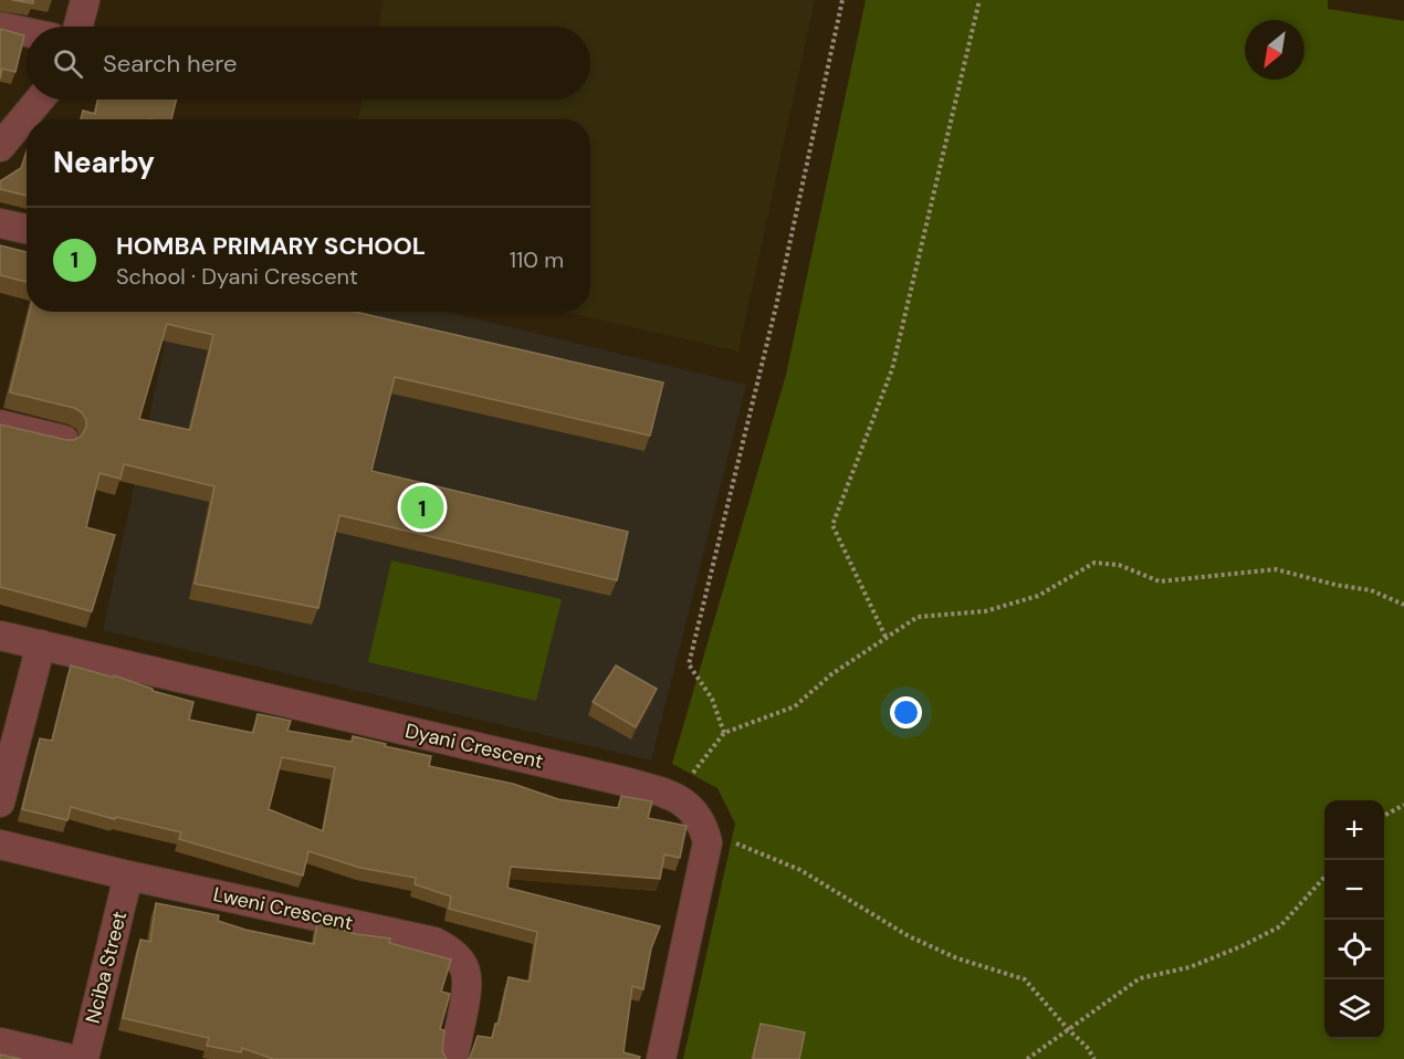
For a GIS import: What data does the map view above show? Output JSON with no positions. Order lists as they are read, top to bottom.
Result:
{
  "streets": {
    "street": ["Dyani Crescent", "Lweni Crescent", "Nciba Street"]
  },
  "crossings": [
    ["Lweni Crescent", "Nciba Street"]
  ],
  "north": "bottom left",
  "page": {
    "search": "Search here",
    "heading": "Nearby",
    "list": [
      {
        "mark": "1",
        "name": "HOMBA PRIMARY SCHOOL",
        "note": "School · Dyani Crescent",
        "value": "110 m"
      }
    ],
    "pins": "1",
    "map_buttons": ["+", "−"]
  }
}
